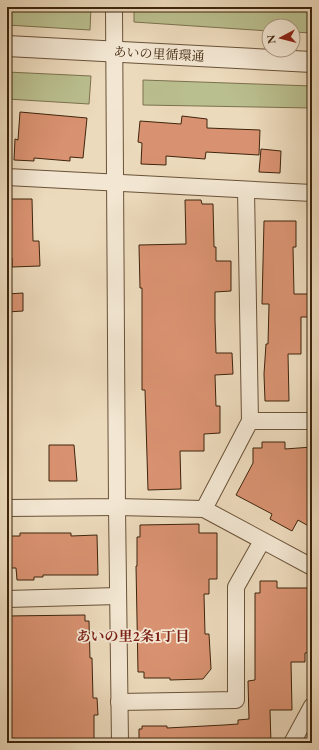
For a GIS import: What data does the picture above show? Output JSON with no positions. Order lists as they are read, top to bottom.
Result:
{
  "streets": {
    "street": ["あいの里循環通"]
  },
  "districts": ["あいの里2条1丁目"],
  "north": "left"
}
